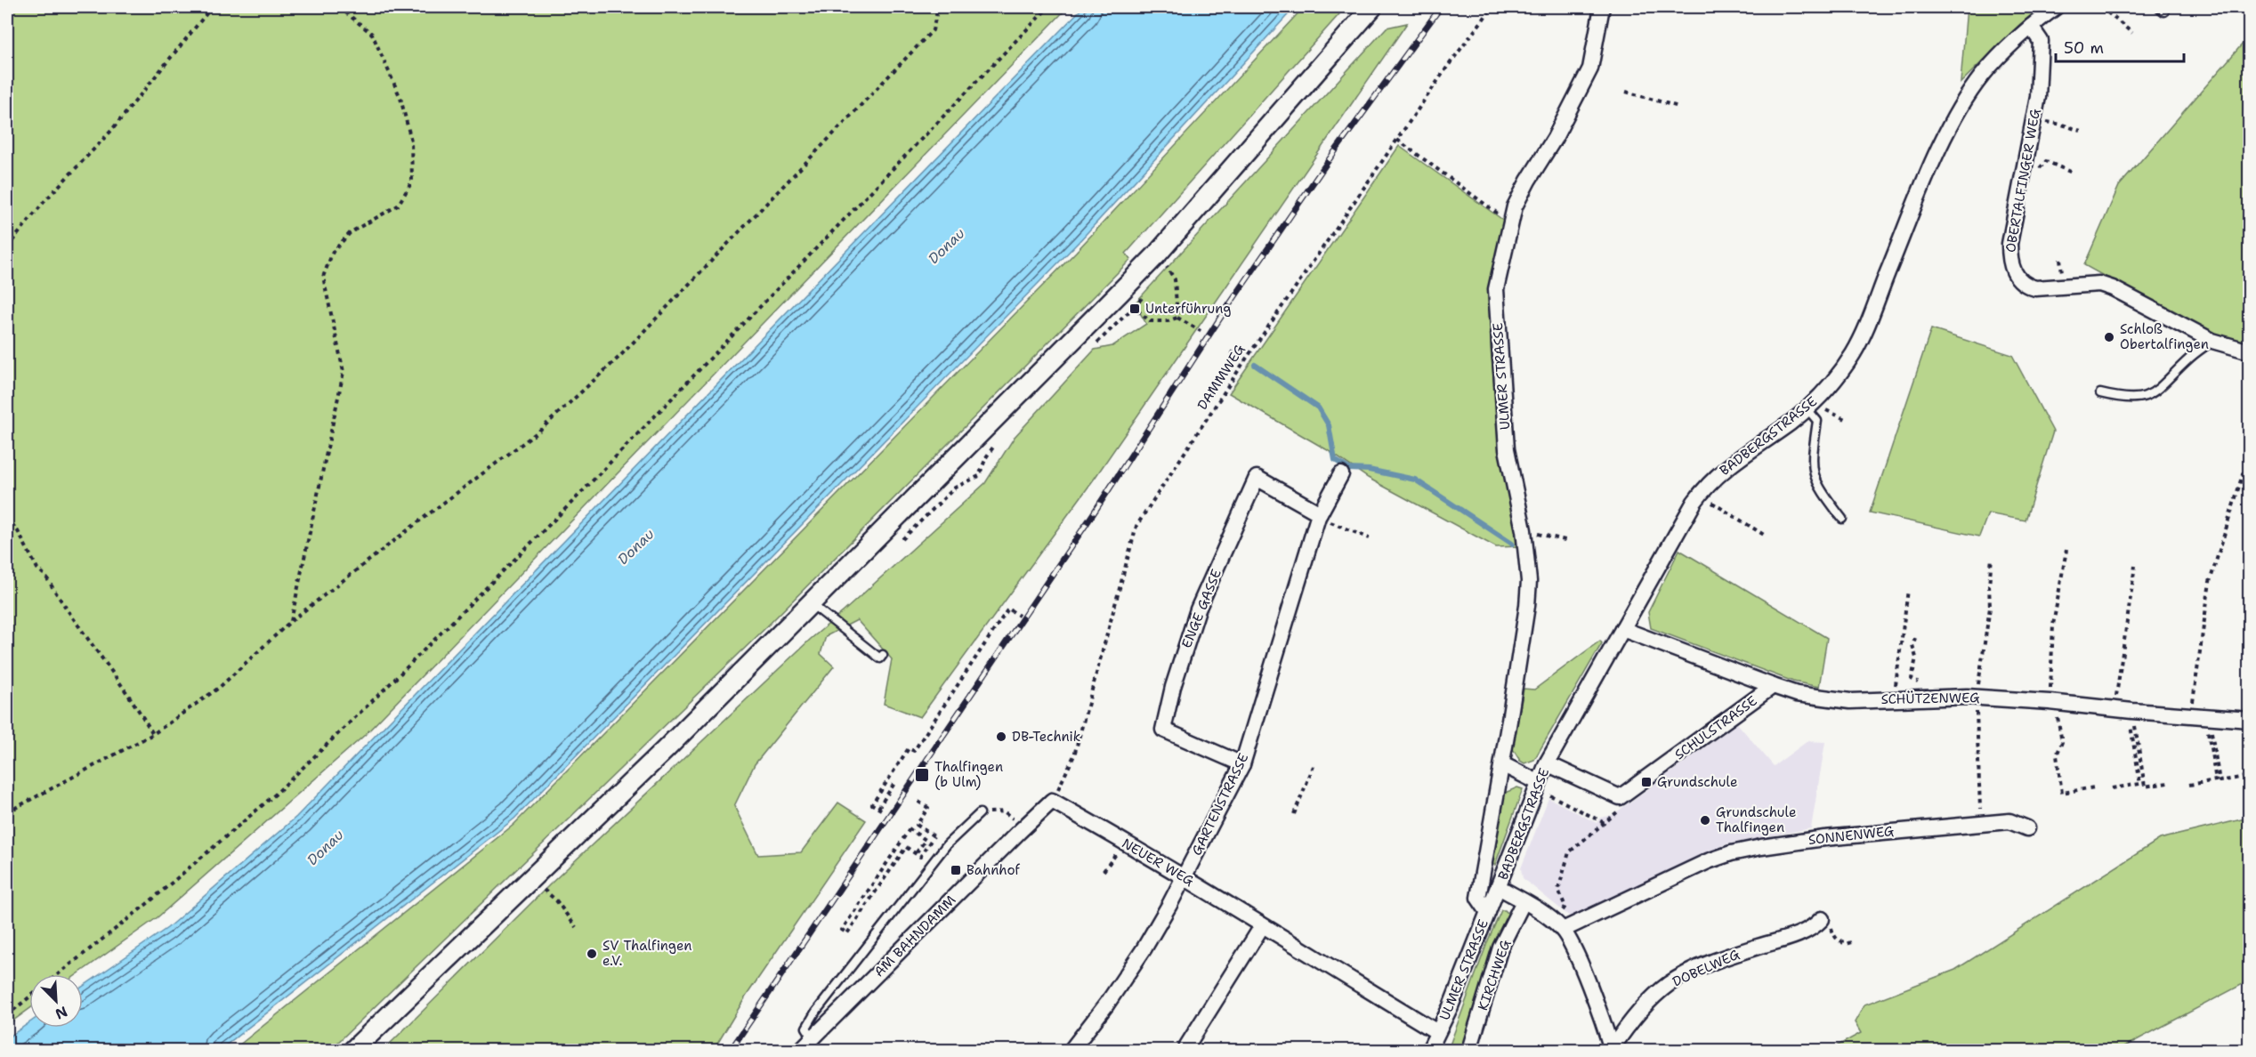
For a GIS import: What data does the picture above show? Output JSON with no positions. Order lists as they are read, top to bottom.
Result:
{
  "streets": {
    "street": [
      "OBERTALFINGER WEG",
      "ULMER STRASSE",
      "BADBERGSTRASSE",
      "ENGE GASSE",
      "SCHÜTZENWEG",
      "SCHULSTRASSE",
      "GARTENSTRASSE",
      "SONNENWEG",
      "NEUER WEG",
      "AM BAHNDAMM",
      "DOBELWEG",
      "KIRCHWEG"
    ],
    "path": ["DAMMWEG"]
  },
  "crossings": [
    ["OBERTALFINGER WEG", "BADBERGSTRASSE"],
    ["ULMER STRASSE", "BADBERGSTRASSE"],
    ["ULMER STRASSE", "NEUER WEG"],
    ["DAMMWEG", "NEUER WEG"],
    ["DAMMWEG", "AM BAHNDAMM"],
    ["BADBERGSTRASSE", "SCHÜTZENWEG"],
    ["ENGE GASSE", "GARTENSTRASSE"],
    ["SCHÜTZENWEG", "SCHULSTRASSE"],
    ["GARTENSTRASSE", "NEUER WEG"],
    ["NEUER WEG", "AM BAHNDAMM"]
  ],
  "water": ["Donau"],
  "places": {
    "transit": [
      "Unterführung",
      "Thalfingen (b Ulm)",
      "Grundschule",
      "Bahnhof"
    ],
    "other": [
      "Schloß Obertalfingen",
      "DB-Technik",
      "Grundschule Thalfingen",
      "SV Thalfingen e.V."
    ]
  },
  "scale_bar": "50 m",
  "north": "bottom right"
}
